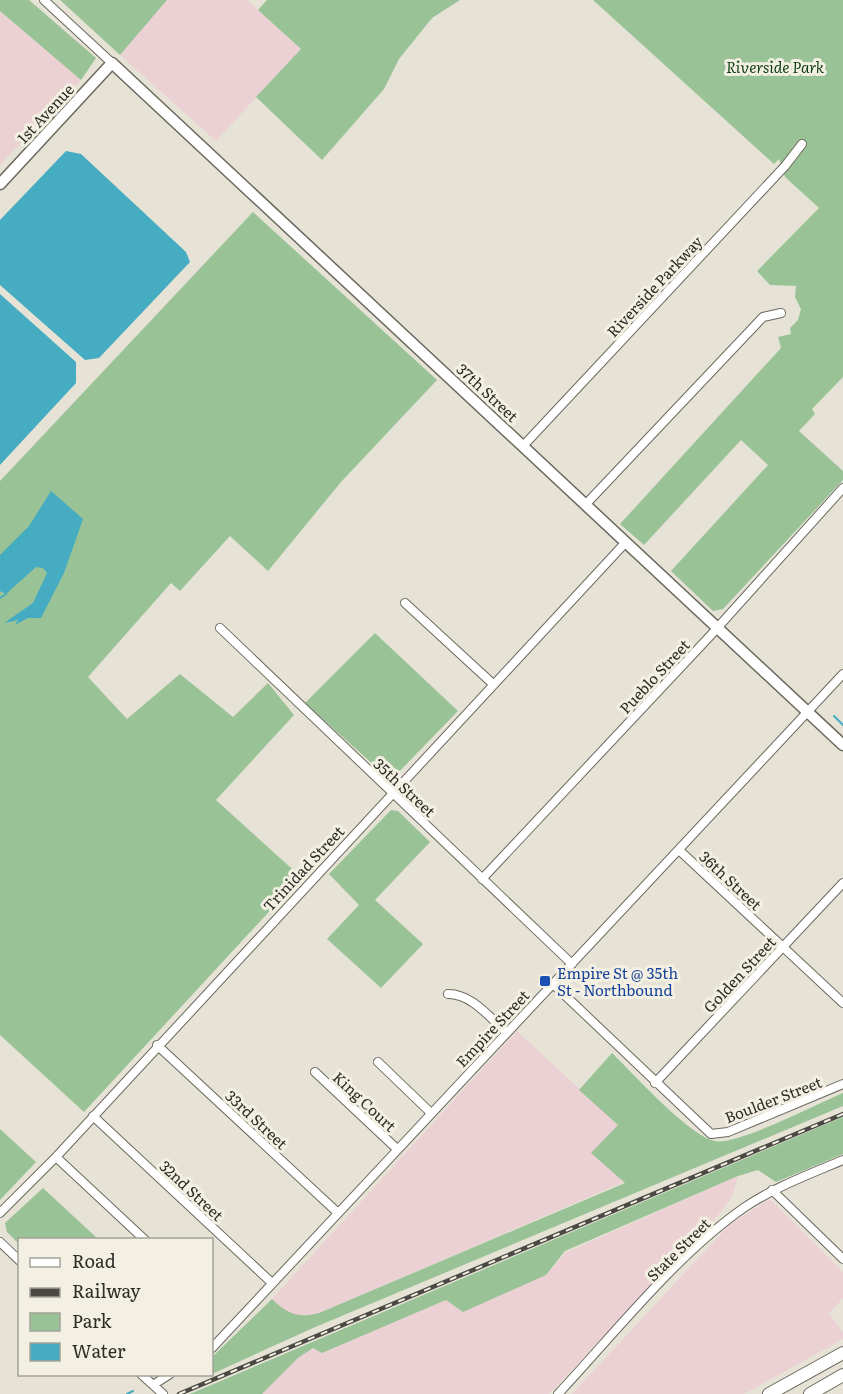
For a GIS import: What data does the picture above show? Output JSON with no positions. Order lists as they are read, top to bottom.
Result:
{
  "streets": {
    "main road": ["1st Avenue", "37th Street"],
    "street": [
      "Riverside Parkway",
      "Pueblo Street",
      "35th Street",
      "Trinidad Street",
      "36th Street",
      "Golden Street",
      "Empire Street",
      "Boulder Street",
      "King Court",
      "33rd Street",
      "32nd Street",
      "State Street"
    ]
  },
  "crossings": [
    ["1st Avenue", "37th Street"],
    ["Riverside Parkway", "37th Street"],
    ["37th Street", "Pueblo Street"],
    ["37th Street", "Trinidad Street"],
    ["37th Street", "Empire Street"],
    ["Pueblo Street", "35th Street"],
    ["35th Street", "Trinidad Street"],
    ["35th Street", "Empire Street"],
    ["Trinidad Street", "33rd Street"],
    ["Trinidad Street", "32nd Street"],
    ["36th Street", "Golden Street"],
    ["36th Street", "Empire Street"],
    ["Golden Street", "Boulder Street"],
    ["Empire Street", "King Court"],
    ["Empire Street", "33rd Street"],
    ["Empire Street", "32nd Street"]
  ],
  "parks": ["Riverside Park"],
  "places": {
    "transit": ["Empire St @ 35th St - Northbound"]
  },
  "legend": [
    "Road",
    "Railway",
    "Park",
    "Water"
  ]
}
